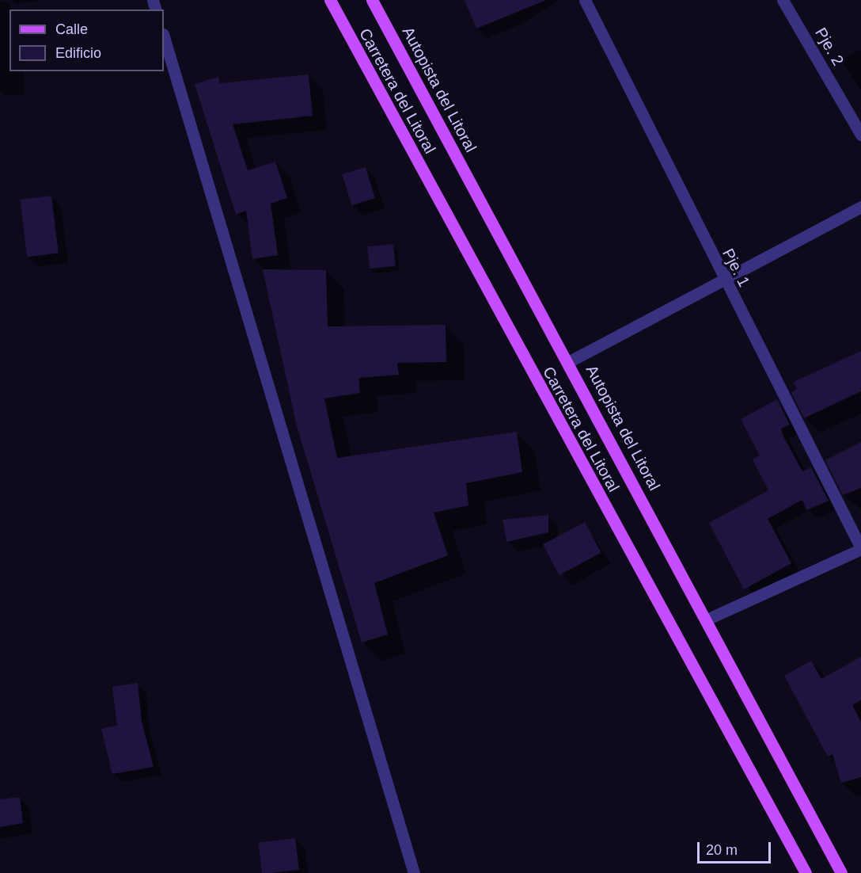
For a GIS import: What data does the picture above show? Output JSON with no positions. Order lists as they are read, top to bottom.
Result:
{
  "streets": {
    "main road": ["Autopista del Litoral", "Carretera del Litoral"],
    "street": ["Pje. 2", "Pje. 1"]
  },
  "legend": ["Calle", "Edificio"],
  "scale_bar": "20 m"
}
